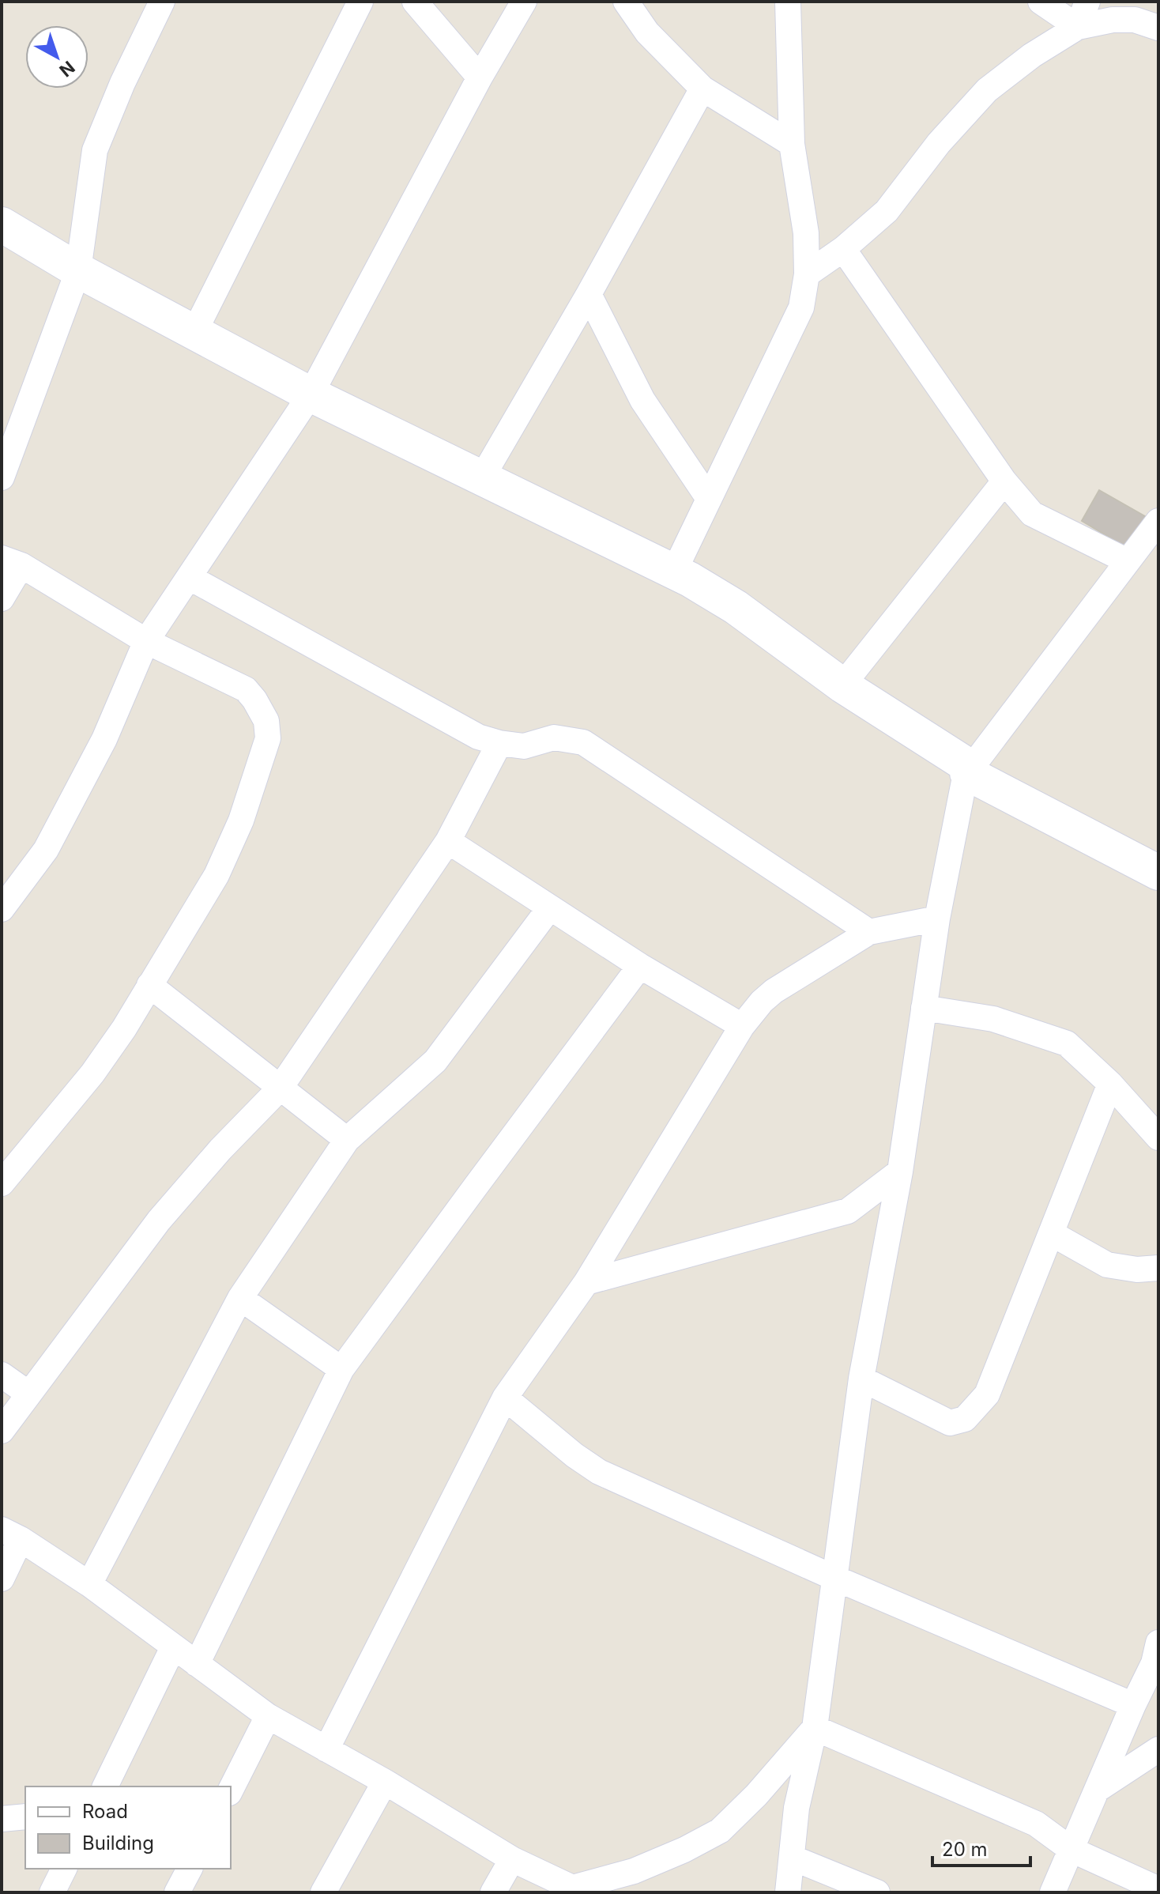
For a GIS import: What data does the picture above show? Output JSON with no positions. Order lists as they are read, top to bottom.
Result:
{
  "legend": ["Road", "Building"],
  "scale_bar": "20 m",
  "north": "bottom right"
}
